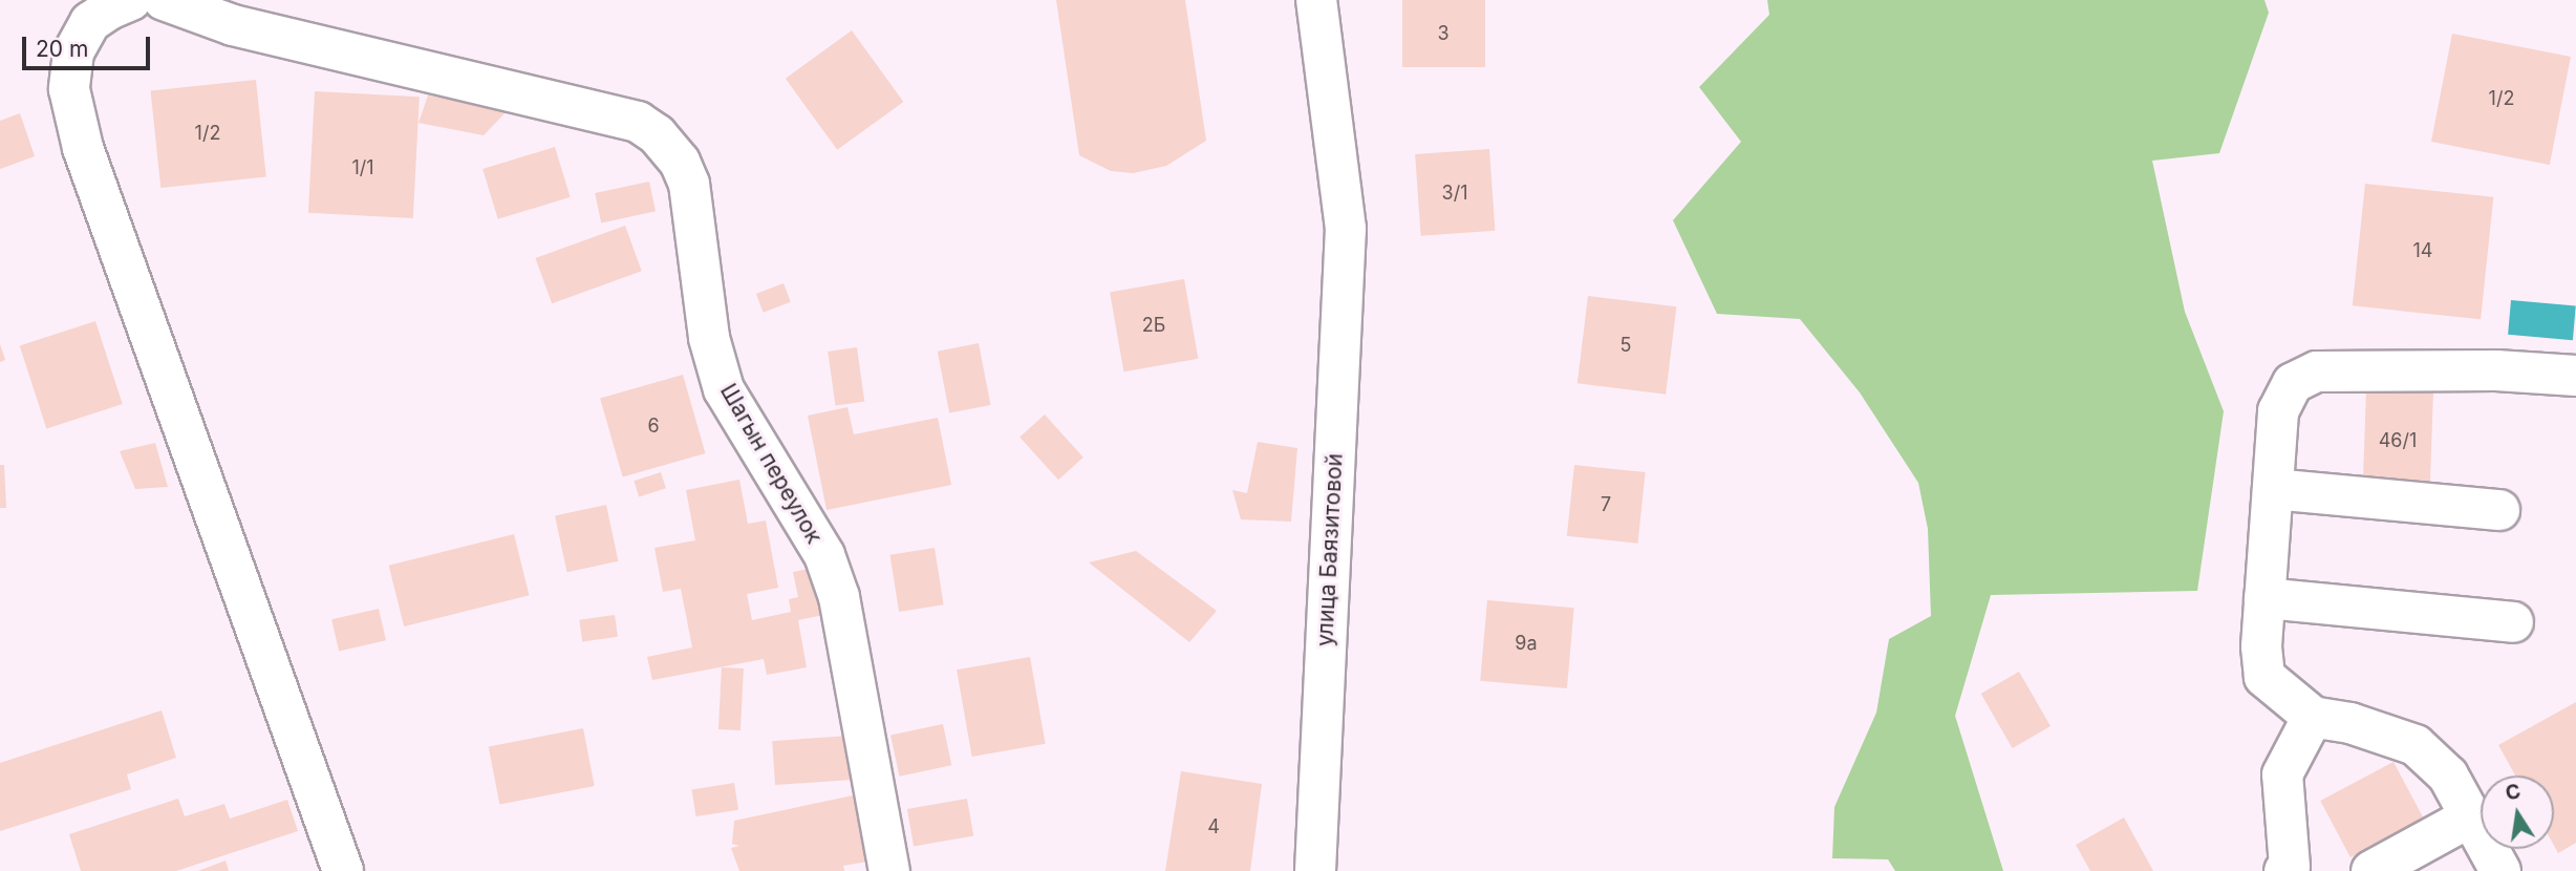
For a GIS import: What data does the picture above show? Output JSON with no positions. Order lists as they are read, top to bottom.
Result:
{
  "streets": {
    "street": ["Шагын переулок", "улица Баязитовой"]
  },
  "house_numbers": [
    "3",
    "1/2",
    "1/2",
    "1/1",
    "3/1",
    "14",
    "2Б",
    "5",
    "6",
    "46/1",
    "7",
    "9а",
    "4"
  ],
  "scale_bar": "20 m",
  "north": "top"
}
